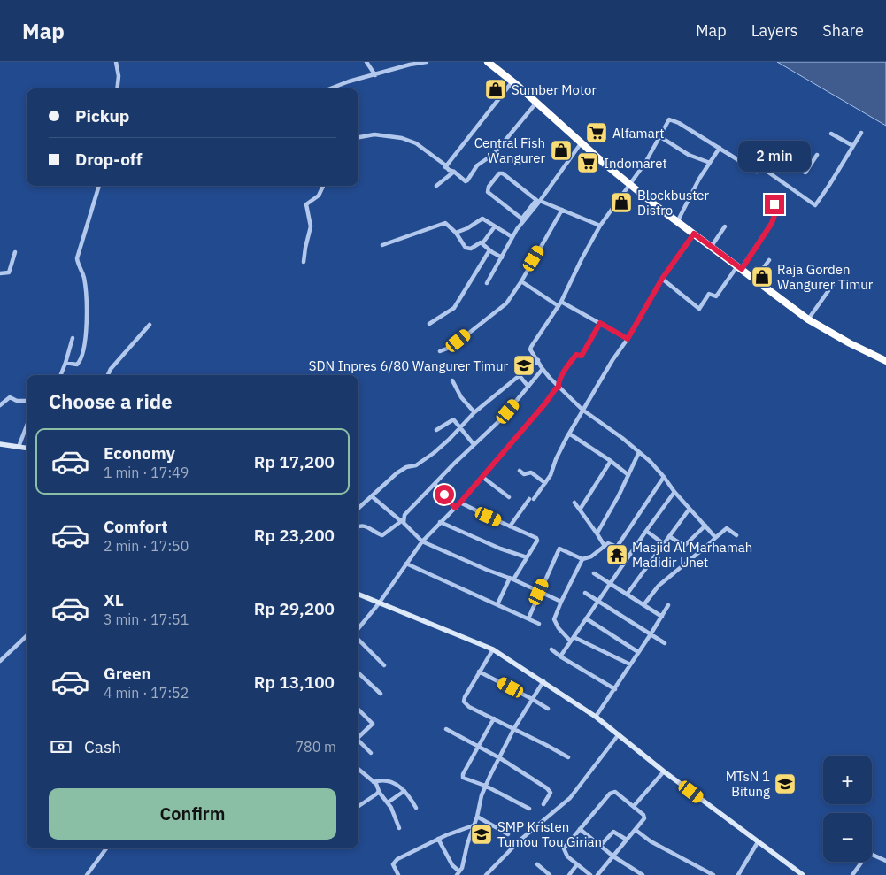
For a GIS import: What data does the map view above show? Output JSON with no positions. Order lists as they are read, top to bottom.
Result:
{
  "places": {
    "shop": [
      "Sumber Motor",
      "Central Fish Wangurer",
      "Blockbuster Distro",
      "Raja Gorden Wangurer Timur"
    ],
    "supermarket": ["Alfamart", "Indomaret"],
    "school or university": ["SDN Inpres 6/80 Wangurer Timur", "MTsN 1 Bitung", "SMP Kristen Tumou Tou Girian"],
    "temple": ["Masjid Al Marhamah Madidir Unet"]
  },
  "page": {
    "header": "Map",
    "nav": ["Map", "Layers", "Share"],
    "banner": ["Pickup", "Drop-off"],
    "bubble": "2 min",
    "heading": "Choose a ride",
    "list": [
      {
        "name": "Economy",
        "note": "1 min · 17:49",
        "value": "Rp 17,200"
      },
      {
        "name": "Comfort",
        "note": "2 min · 17:50",
        "value": "Rp 23,200"
      },
      {
        "name": "XL",
        "note": "3 min · 17:51",
        "value": "Rp 29,200"
      },
      {
        "name": "Green",
        "note": "4 min · 17:52",
        "value": "Rp 13,100"
      }
    ],
    "pay": ["Cash", "780 m"],
    "map_buttons": ["+", "−"],
    "buttons": "Confirm"
  }
}
